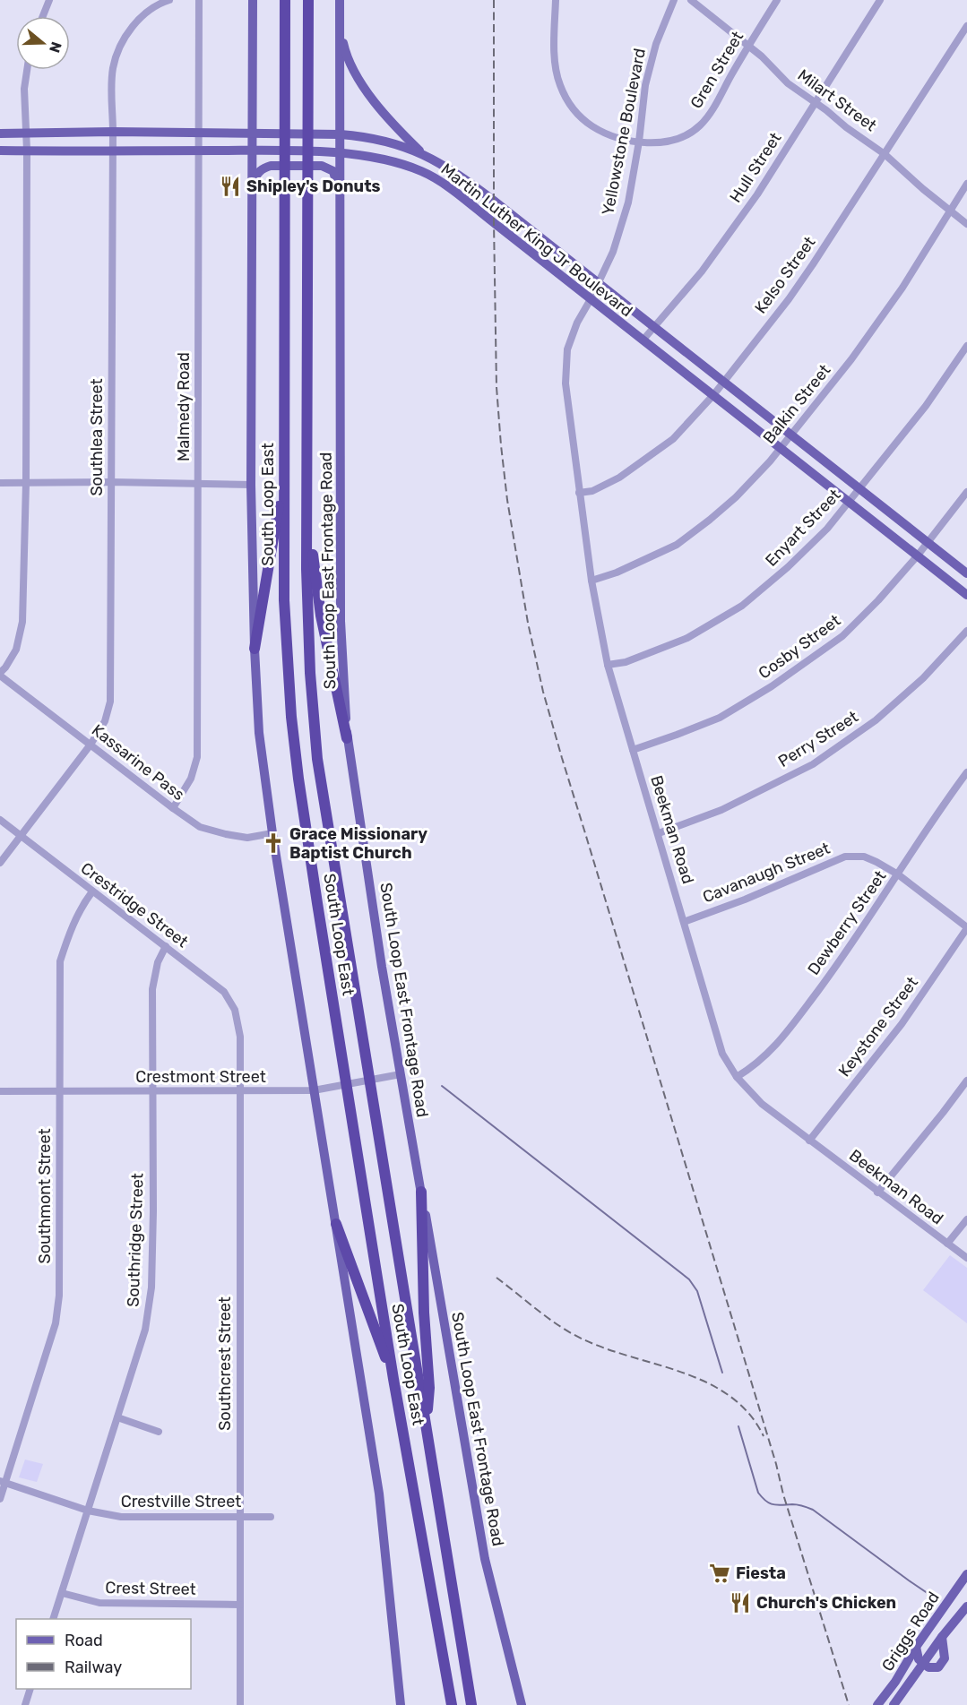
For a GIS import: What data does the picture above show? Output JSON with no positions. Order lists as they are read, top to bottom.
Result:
{
  "streets": {
    "highway": ["South Loop East"],
    "main road": ["Martin Luther King Jr Boulevard", "South Loop East Frontage Road", "Griggs Road"],
    "street": [
      "Gren Street",
      "Milart Street",
      "Yellowstone Boulevard",
      "Hull Street",
      "Kelso Street",
      "Balkin Street",
      "Malmedy Road",
      "Southlea Street",
      "Enyart Street",
      "Cosby Street",
      "Perry Street",
      "Kassarine Pass",
      "Beekman Road",
      "Cavanaugh Street",
      "Crestridge Street",
      "Dewberry Street",
      "Keystone Street",
      "Crestmont Street",
      "Southmont Street",
      "Southridge Street",
      "Southcrest Street",
      "Crestville Street",
      "Crest Street"
    ]
  },
  "crossings": [
    ["Gren Street", "Milart Street"],
    ["Gren Street", "Yellowstone Boulevard"],
    ["Milart Street", "Hull Street"],
    ["Milart Street", "Kelso Street"],
    ["Milart Street", "Balkin Street"],
    ["Yellowstone Boulevard", "Martin Luther King Jr Boulevard"],
    ["Yellowstone Boulevard", "Beekman Road"],
    ["Hull Street", "Martin Luther King Jr Boulevard"],
    ["Martin Luther King Jr Boulevard", "Kelso Street"],
    ["Martin Luther King Jr Boulevard", "Balkin Street"],
    ["Martin Luther King Jr Boulevard", "Malmedy Road"],
    ["Martin Luther King Jr Boulevard", "Southlea Street"],
    ["Martin Luther King Jr Boulevard", "Enyart Street"],
    ["Martin Luther King Jr Boulevard", "South Loop East Frontage Road"],
    ["Martin Luther King Jr Boulevard", "Cosby Street"],
    ["Martin Luther King Jr Boulevard", "Beekman Road"],
    ["Kelso Street", "Beekman Road"],
    ["Balkin Street", "Beekman Road"],
    ["Malmedy Road", "Kassarine Pass"],
    ["Southlea Street", "Kassarine Pass"],
    ["Southlea Street", "Crestridge Street"],
    ["Enyart Street", "Beekman Road"],
    ["South Loop East Frontage Road", "Crestmont Street"],
    ["Cosby Street", "Beekman Road"],
    ["Perry Street", "Beekman Road"],
    ["Beekman Road", "Cavanaugh Street"],
    ["Beekman Road", "Dewberry Street"],
    ["Beekman Road", "Keystone Street"],
    ["Cavanaugh Street", "Dewberry Street"],
    ["Cavanaugh Street", "Keystone Street"],
    ["Crestridge Street", "Southmont Street"],
    ["Crestridge Street", "Southridge Street"],
    ["Crestridge Street", "Southcrest Street"],
    ["Crestmont Street", "Southmont Street"],
    ["Crestmont Street", "Southridge Street"],
    ["Crestmont Street", "Southcrest Street"],
    ["Southmont Street", "Crestville Street"],
    ["Southridge Street", "Crestville Street"],
    ["Southridge Street", "Crest Street"],
    ["Southcrest Street", "Crestville Street"],
    ["Southcrest Street", "Crest Street"]
  ],
  "places": {
    "restaurant": ["Shipley's Donuts", "Church's Chicken"],
    "church": ["Grace Missionary Baptist Church"],
    "supermarket": ["Fiesta"]
  },
  "legend": ["Road", "Railway"],
  "north": "right"
}
